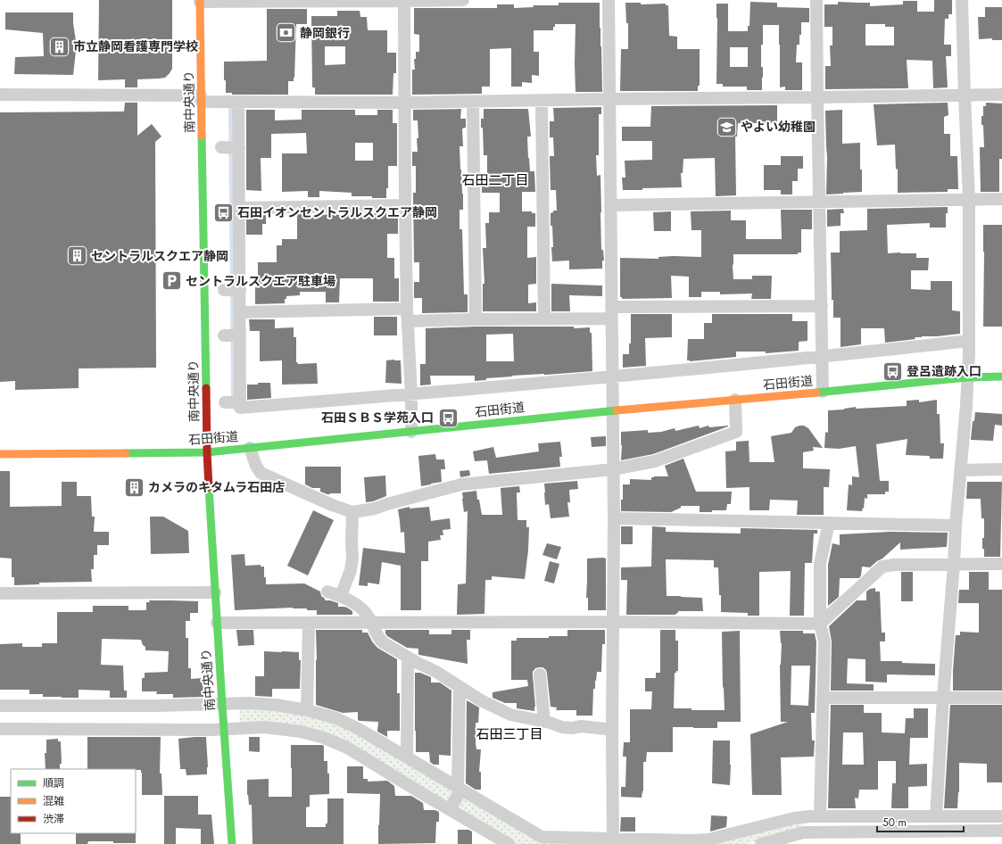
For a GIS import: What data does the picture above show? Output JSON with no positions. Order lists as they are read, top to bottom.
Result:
{
  "streets": {
    "street": ["南中央通り", "石田街道"]
  },
  "crossings": [
    ["南中央通り", "石田街道"]
  ],
  "districts": ["石田二丁目", "石田三丁目"],
  "places": {
    "bank": ["静岡銀行"],
    "building": ["市立静岡看護専門学校", "セントラルスクエア静岡", "カメラのキタムラ石田店"],
    "school or university": ["やよい幼稚園"],
    "bus stop": ["石田イオンセントラルスクエア静岡", "登呂遺跡入口", "石田ＳＢＳ学苑入口"],
    "parking": ["セントラルスクエア駐車場"]
  },
  "legend": ["順調", "混雑", "渋滞"],
  "scale_bar": "50 m"
}
